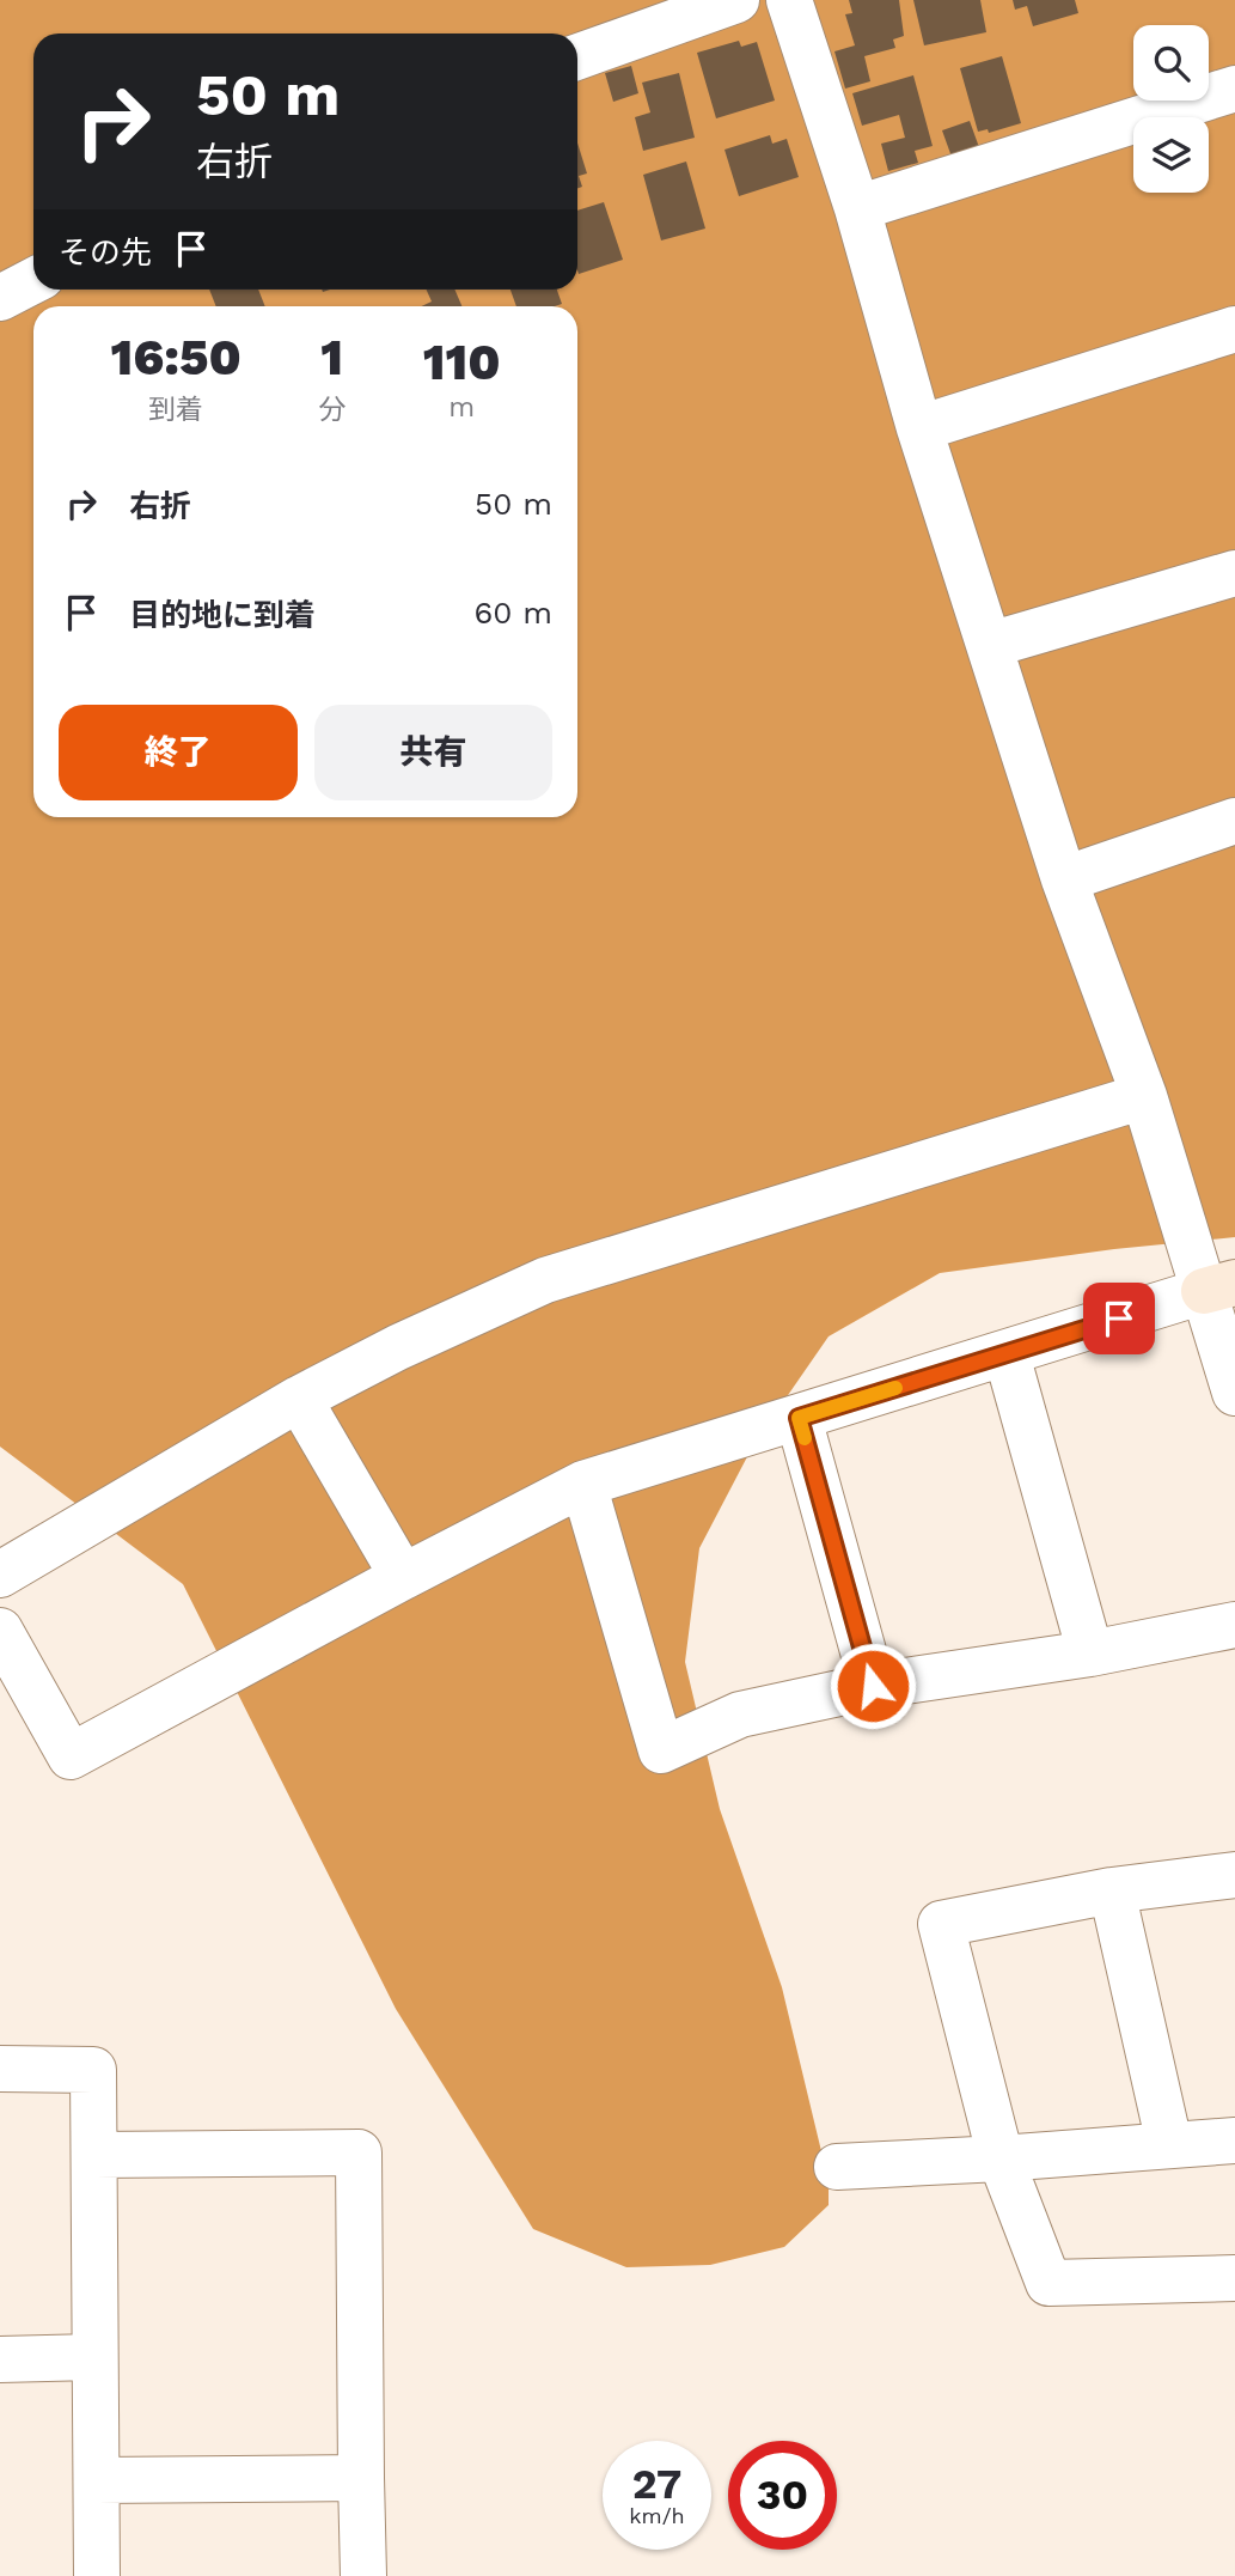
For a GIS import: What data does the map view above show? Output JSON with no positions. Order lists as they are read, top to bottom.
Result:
{
  "page": {
    "turn": ["50 m", "右折"],
    "then": "その先",
    "eta": [
      "16:50",
      "到着",
      "1",
      "分",
      "110",
      "m"
    ],
    "list": [
      {
        "name": "右折",
        "value": "50 m"
      },
      {
        "name": "目的地に到着",
        "value": "60 m"
      }
    ],
    "buttons": ["終了", "共有"],
    "speed": "27 km/h",
    "limit": "30"
  }
}
